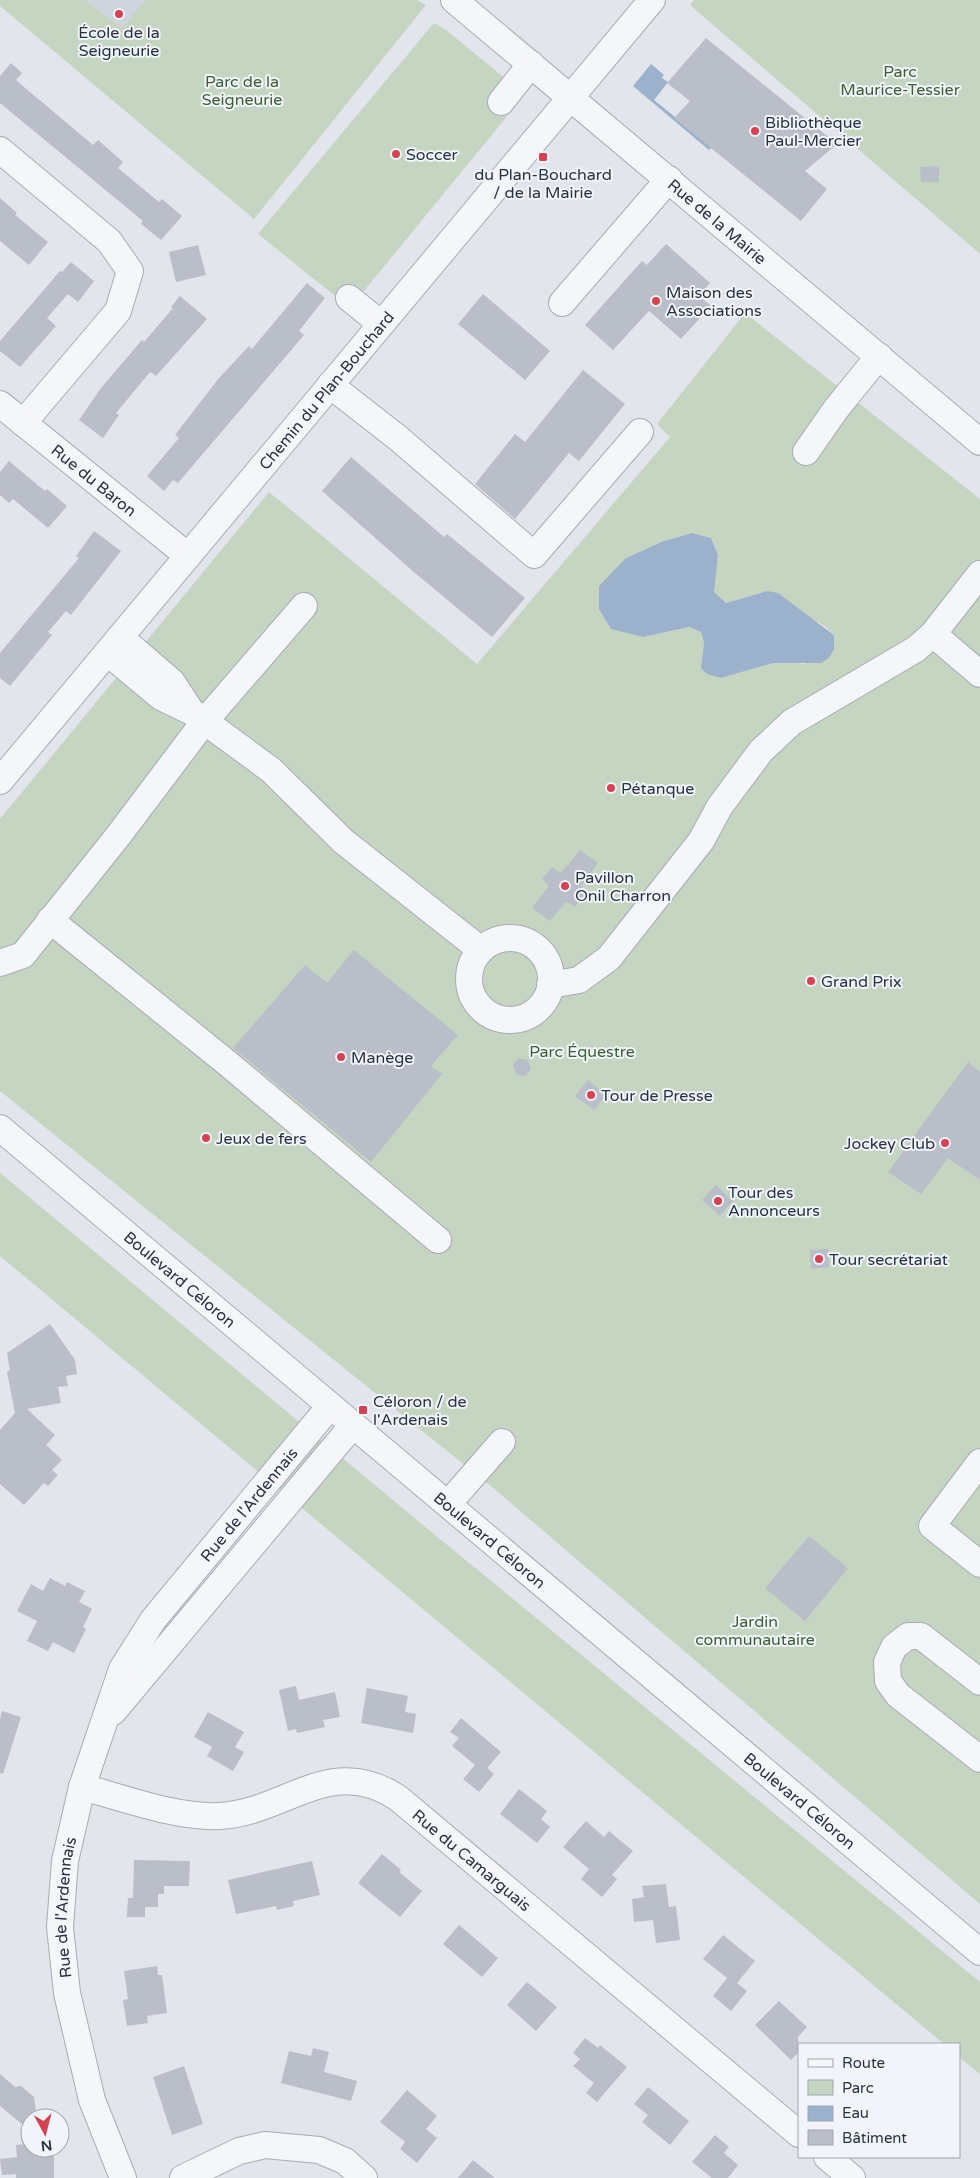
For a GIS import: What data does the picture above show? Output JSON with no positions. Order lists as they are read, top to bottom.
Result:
{
  "streets": {
    "street": [
      "Rue de la Mairie",
      "Chemin du Plan-Bouchard",
      "Rue du Baron",
      "Boulevard Céloron",
      "Rue de l'Ardennais",
      "Rue du Camarguais"
    ]
  },
  "crossings": [
    ["Rue de la Mairie", "Chemin du Plan-Bouchard"],
    ["Chemin du Plan-Bouchard", "Rue du Baron"],
    ["Boulevard Céloron", "Rue de l'Ardennais"],
    ["Rue de l'Ardennais", "Rue du Camarguais"]
  ],
  "parks": [
    "Parc Maurice-Tessier",
    "Parc de la Seigneurie",
    "Parc Équestre",
    "Jardin communautaire"
  ],
  "places": {
    "other": [
      "École de la Seigneurie",
      "Bibliothèque Paul-Mercier",
      "Soccer",
      "Maison des Associations",
      "Pétanque",
      "Pavillon Onil Charron",
      "Grand Prix",
      "Manège",
      "Tour de Presse",
      "Jeux de fers",
      "Jockey Club",
      "Tour des Annonceurs",
      "Tour secrétariat"
    ],
    "transit": ["du Plan-Bouchard / de la Mairie", "Céloron / de l'Ardenais"]
  },
  "legend": [
    "Route",
    "Parc",
    "Eau",
    "Bâtiment"
  ],
  "north": "bottom"
}
